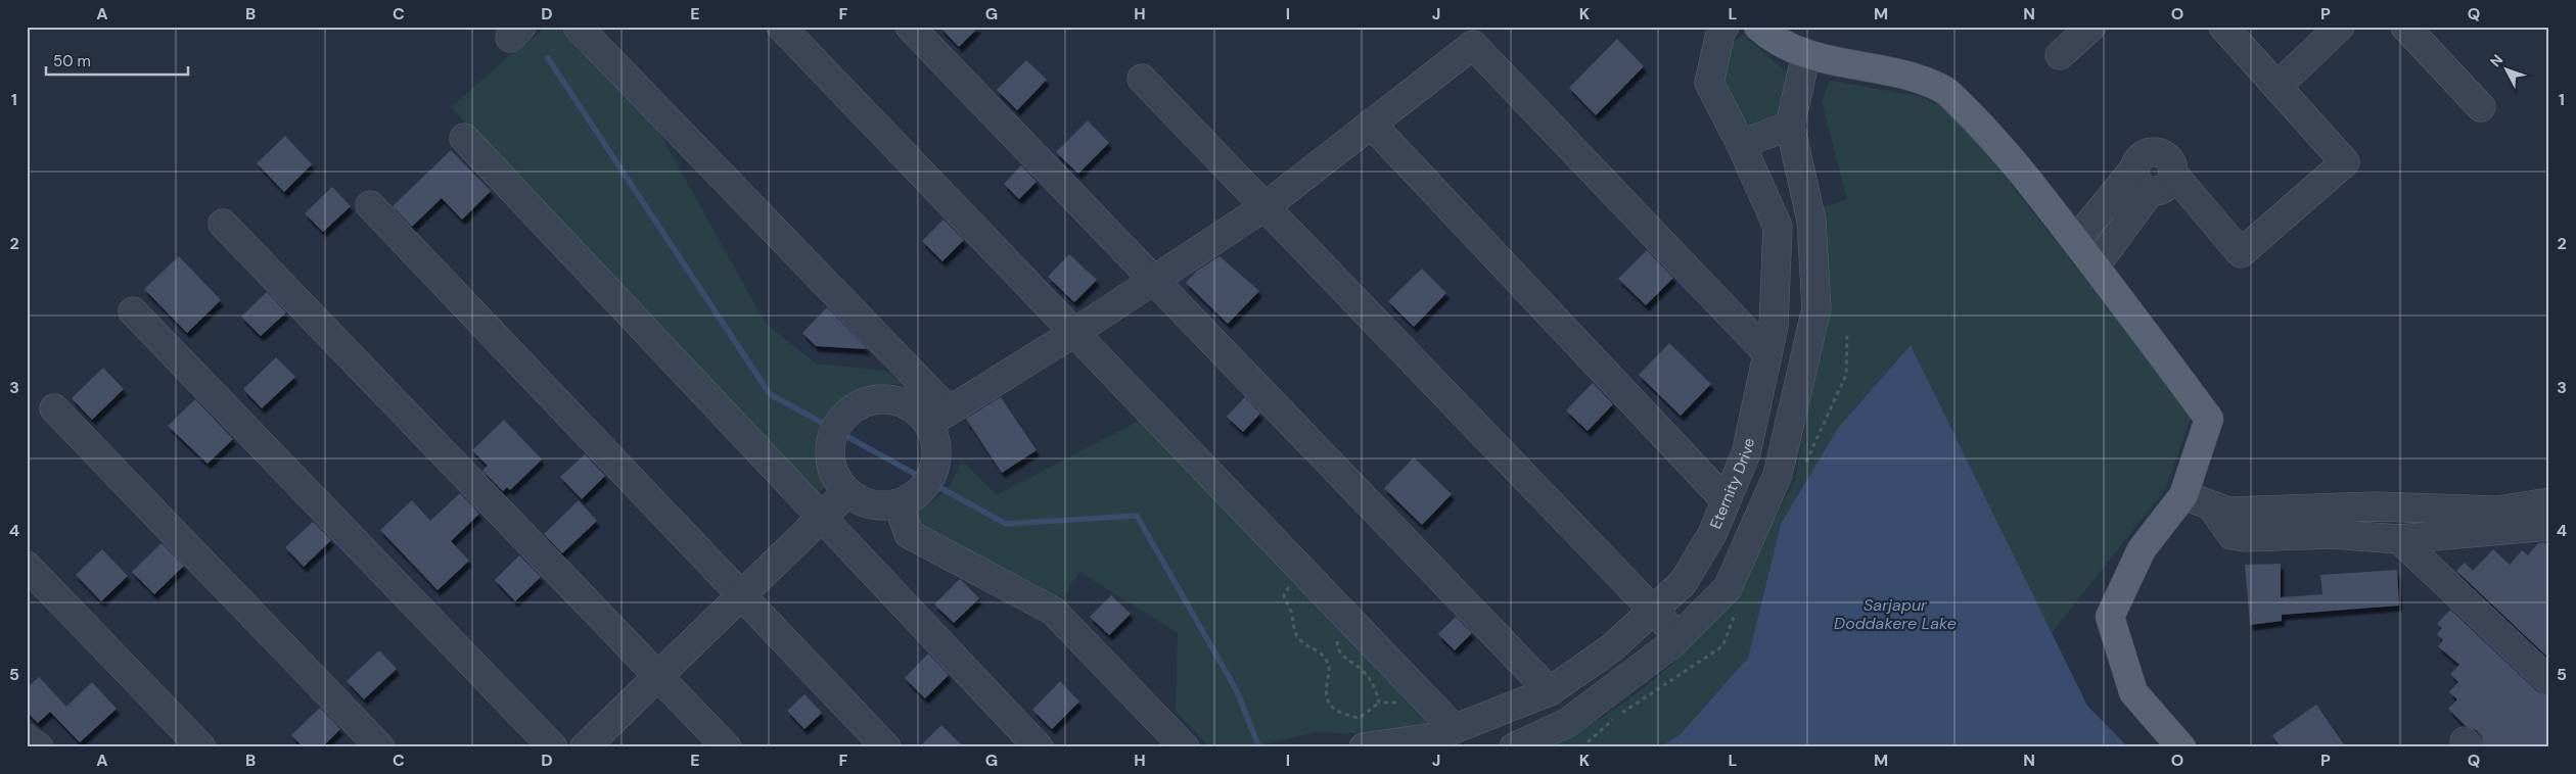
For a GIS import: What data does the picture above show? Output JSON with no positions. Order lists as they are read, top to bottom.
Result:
{
  "streets": {
    "street": ["Eternity Drive"]
  },
  "water": ["Sarjapur Doddakere Lake"],
  "scale_bar": "50 m",
  "north": "top left",
  "grid": {
    "columns": [
      "A",
      "B",
      "C",
      "D",
      "E",
      "F",
      "G",
      "H",
      "I",
      "J",
      "K",
      "L",
      "M",
      "N",
      "O",
      "P",
      "Q"
    ],
    "rows": [
      "1",
      "2",
      "3",
      "4",
      "5"
    ]
  }
}
